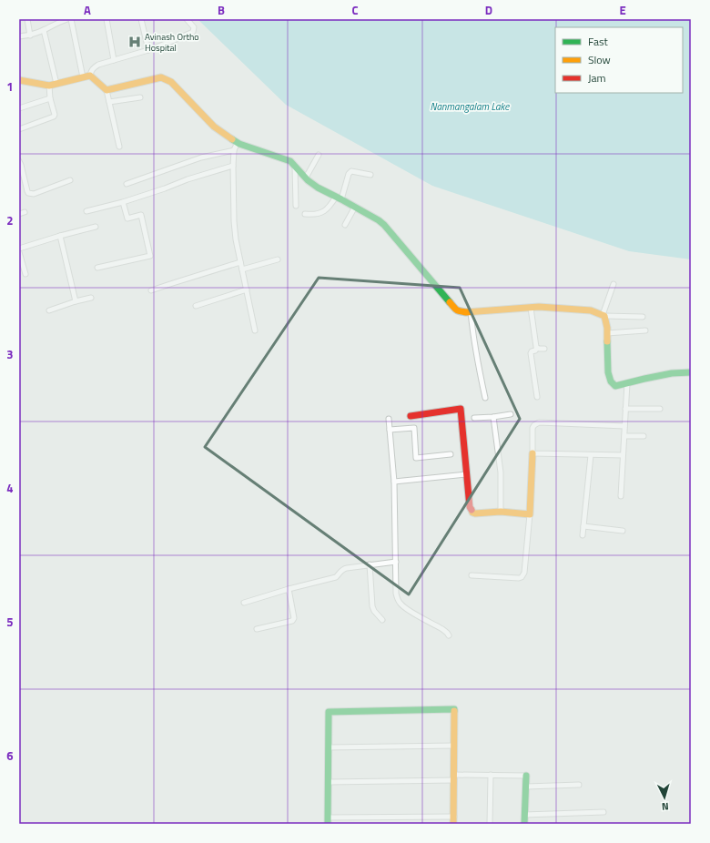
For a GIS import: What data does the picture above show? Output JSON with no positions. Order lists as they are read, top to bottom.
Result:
{
  "water": ["Nanmangalam Lake"],
  "places": {
    "hospital": ["Avinash Ortho Hospital"]
  },
  "legend": ["Fast", "Slow", "Jam"],
  "north": "bottom",
  "grid": {
    "columns": [
      "A",
      "B",
      "C",
      "D",
      "E"
    ],
    "rows": [
      "1",
      "2",
      "3",
      "4",
      "5",
      "6"
    ]
  }
}
